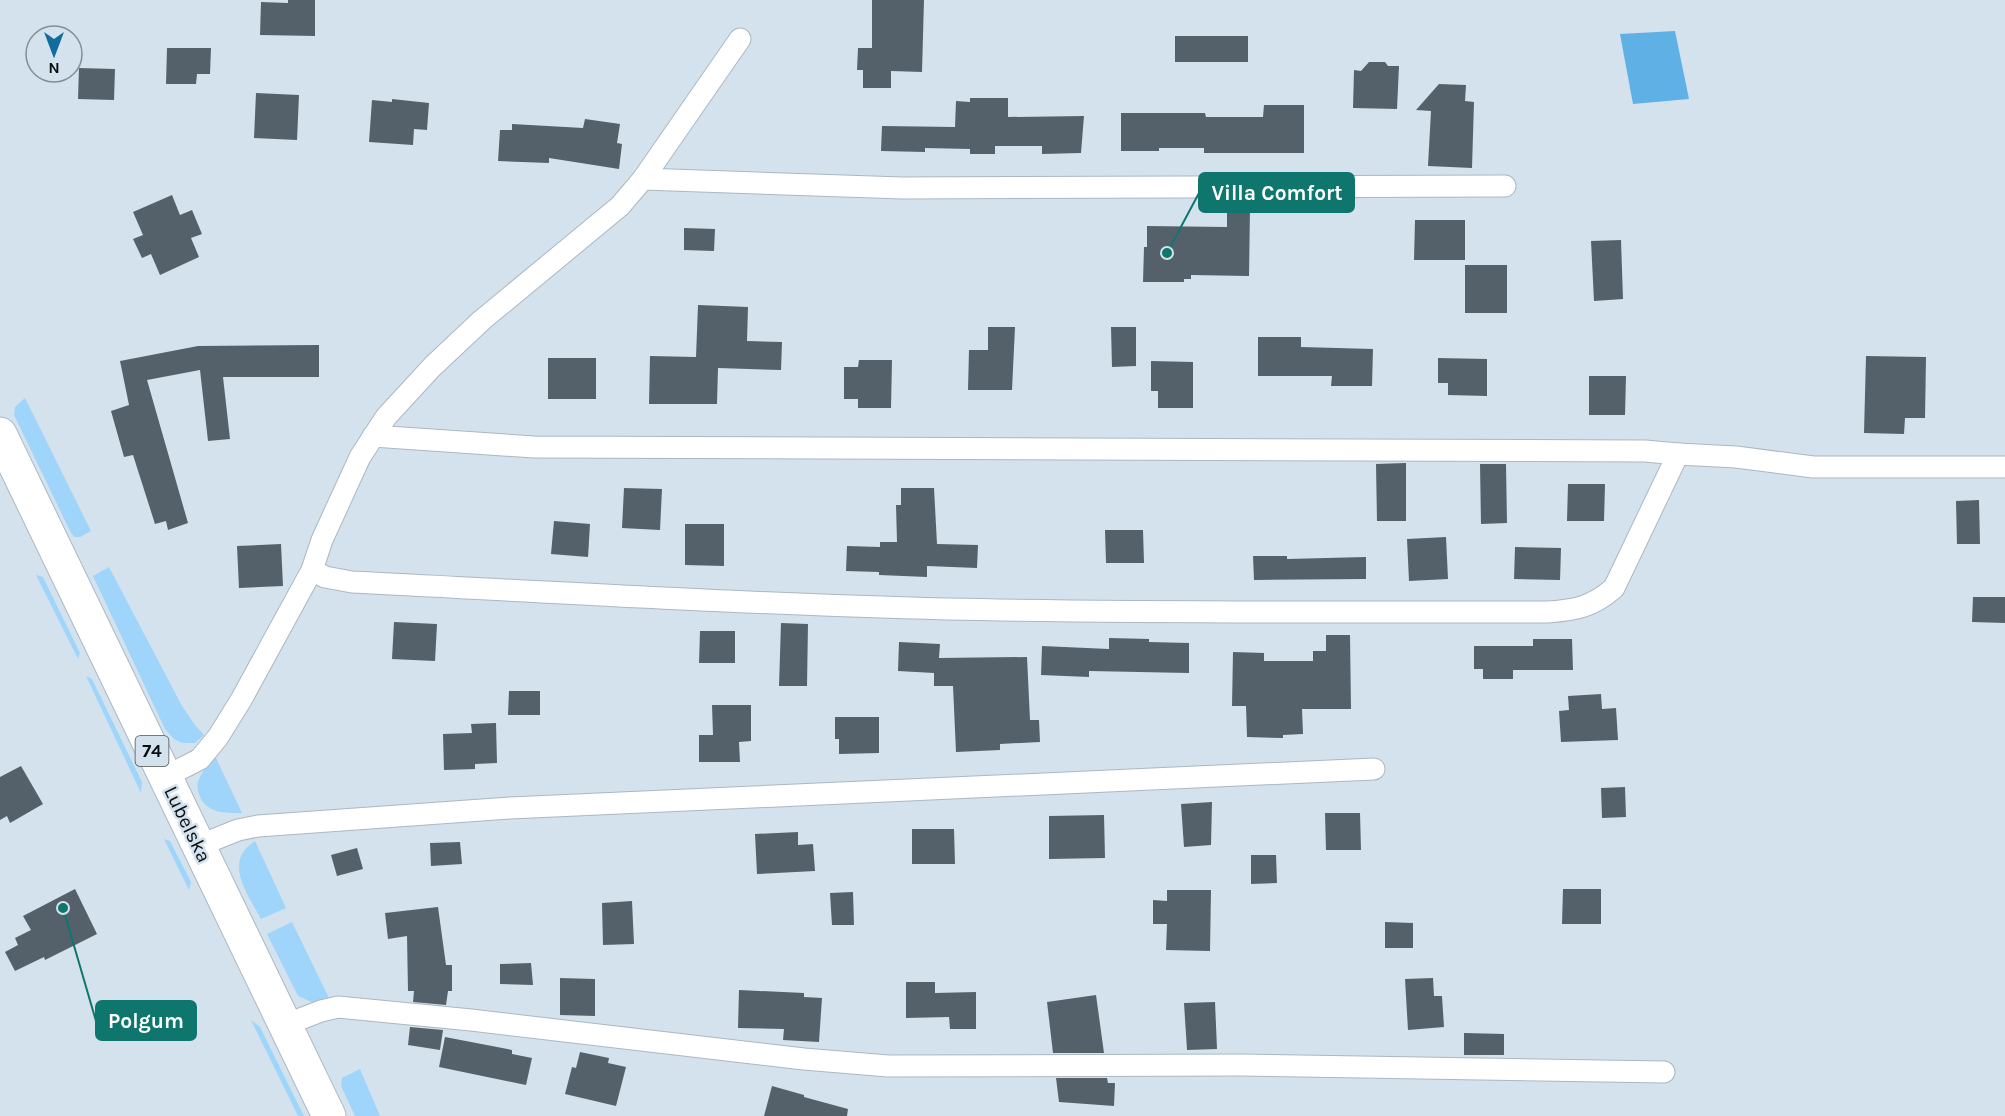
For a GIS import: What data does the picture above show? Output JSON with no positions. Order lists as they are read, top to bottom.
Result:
{
  "streets": {
    "main road": ["74", "Lubelska"]
  },
  "places": ["Villa Comfort", "Polgum"],
  "north": "bottom"
}
